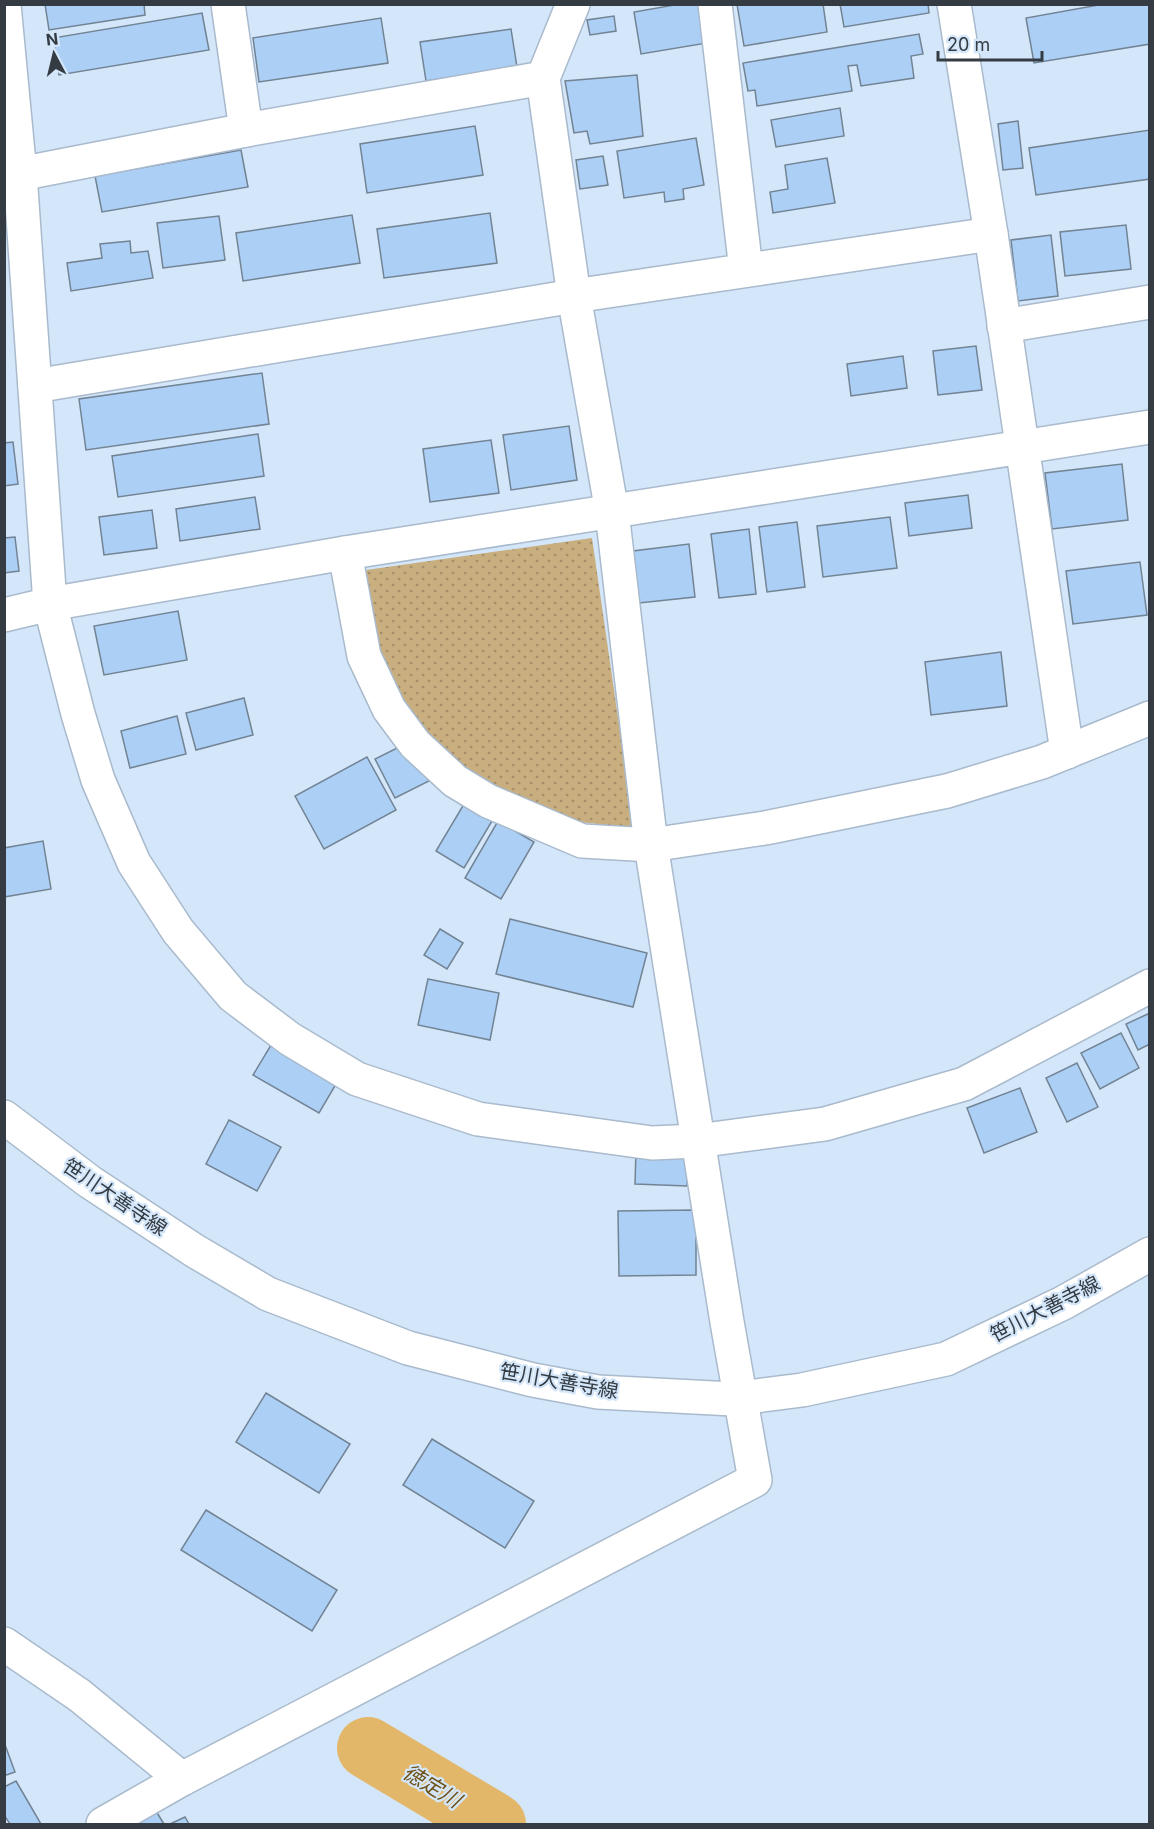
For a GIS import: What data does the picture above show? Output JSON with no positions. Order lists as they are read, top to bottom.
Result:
{
  "streets": {
    "street": ["笹川大善寺線"]
  },
  "water": ["徳定川"],
  "scale_bar": "20 m",
  "north": "top"
}
